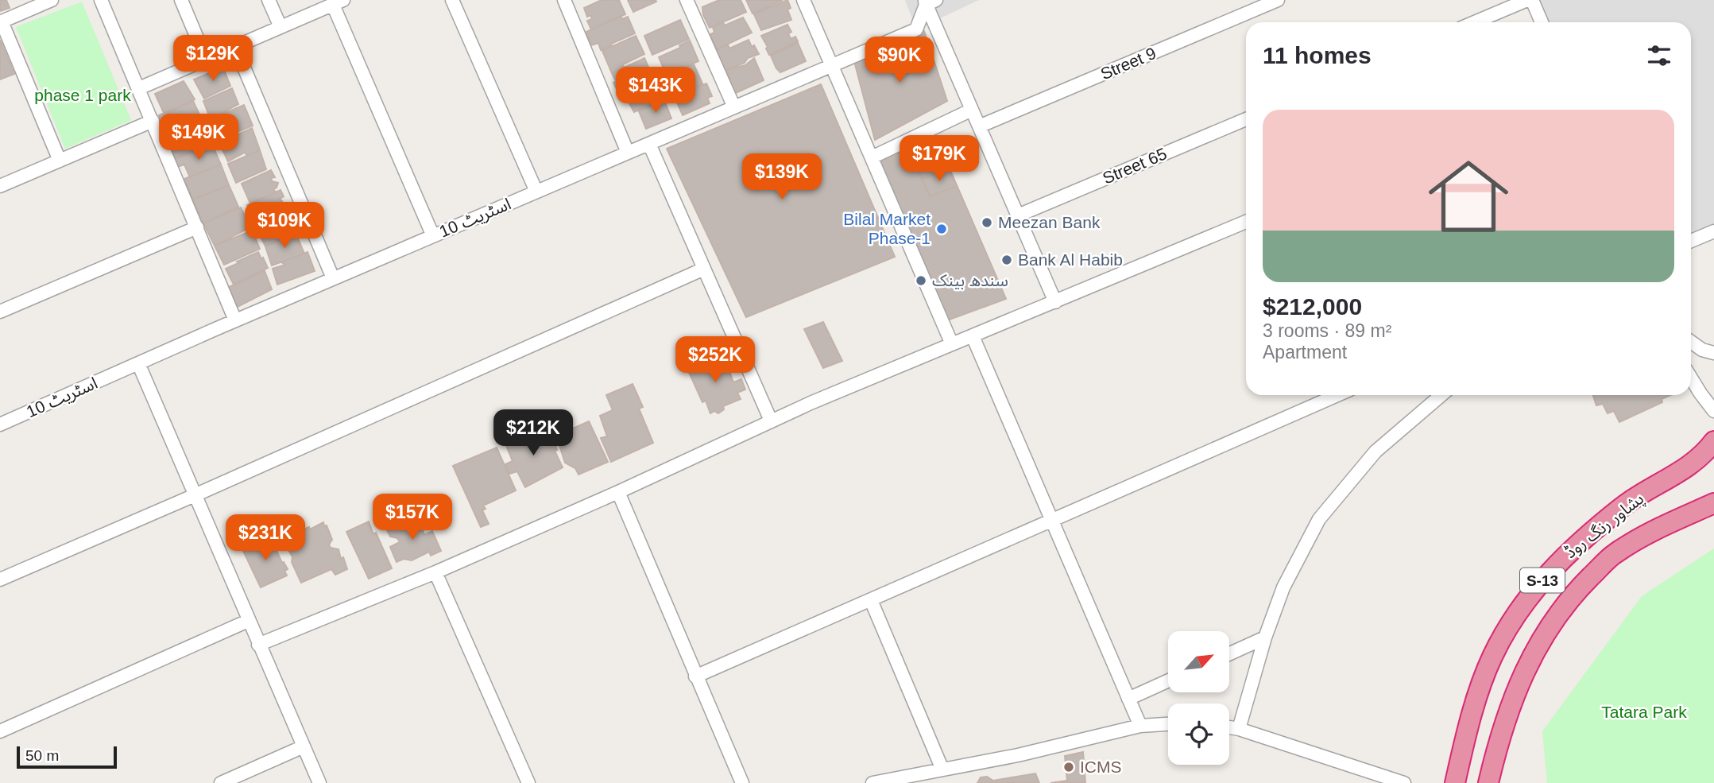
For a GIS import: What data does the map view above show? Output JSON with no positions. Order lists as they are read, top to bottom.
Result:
{
  "streets": {
    "highway": ["پشاور رنگ روڈ", "S-13"],
    "street": ["Street 9", "Street 65", "اسٹریٹ 10"]
  },
  "parks": ["phase 1 park", "Tatara Park"],
  "places": [
    "Meezan Bank",
    "Bilal Market Phase-1",
    "Bank Al Habib",
    "سندھ بینک",
    "ICMS"
  ],
  "scale_bar": "50 m",
  "north": "top right",
  "page": {
    "heading": "11 homes",
    "price": [
      "$129K",
      "$90K",
      "$143K",
      "$149K",
      "$179K",
      "$139K",
      "$109K",
      "$252K",
      "$212K",
      "$157K",
      "$231K"
    ],
    "list": [
      {
        "name": "$212,000",
        "note": "3 rooms · 89 m² · Apartment"
      }
    ],
    "scale": "50 m"
  }
}
